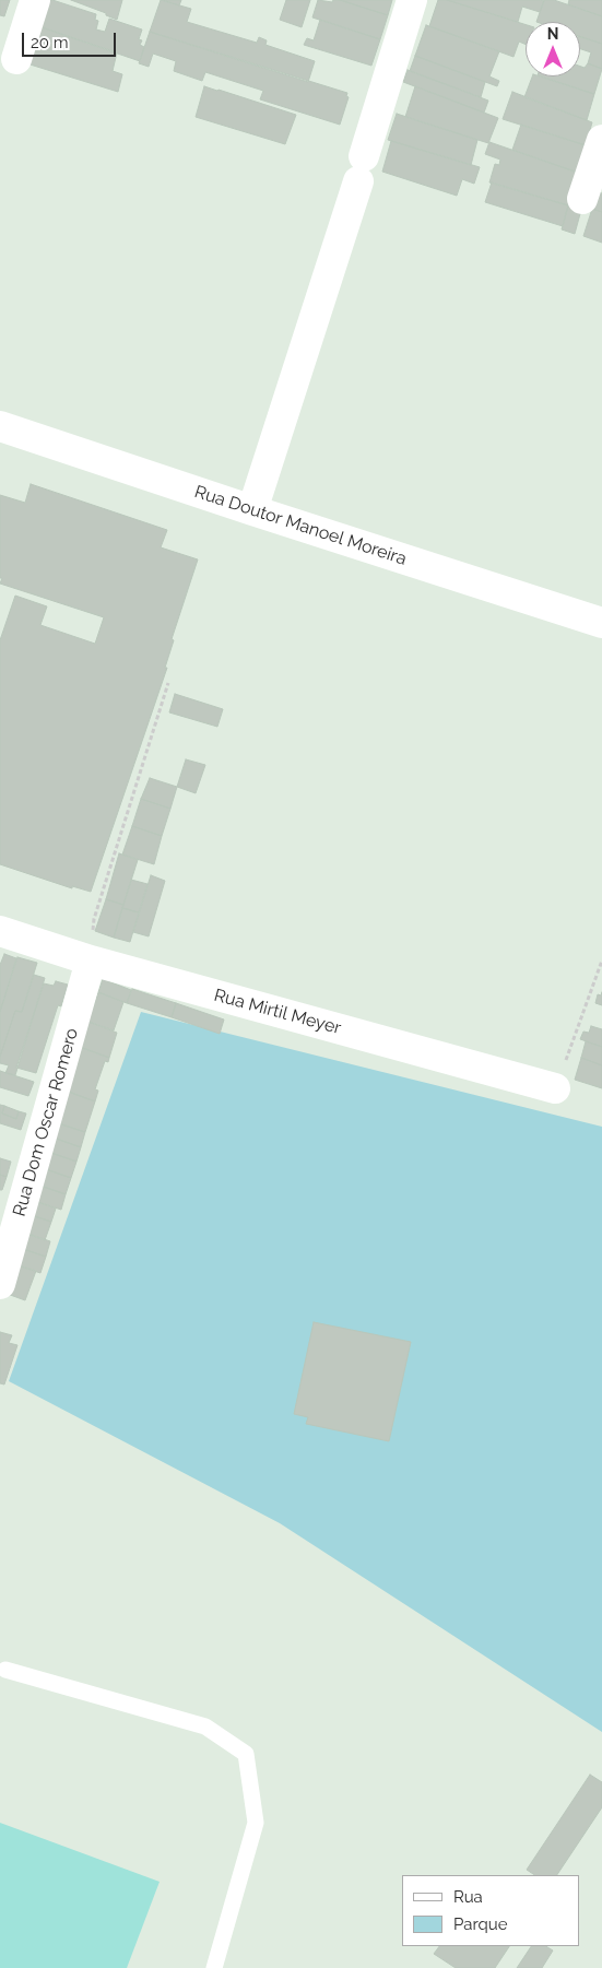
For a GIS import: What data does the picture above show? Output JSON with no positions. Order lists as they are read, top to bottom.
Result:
{
  "streets": {
    "street": ["Rua Doutor Manoel Moreira", "Rua Mirtil Meyer", "Rua Dom Oscar Romero"]
  },
  "crossings": [
    ["Rua Mirtil Meyer", "Rua Dom Oscar Romero"]
  ],
  "legend": ["Rua", "Parque"],
  "scale_bar": "20 m",
  "north": "top"
}
